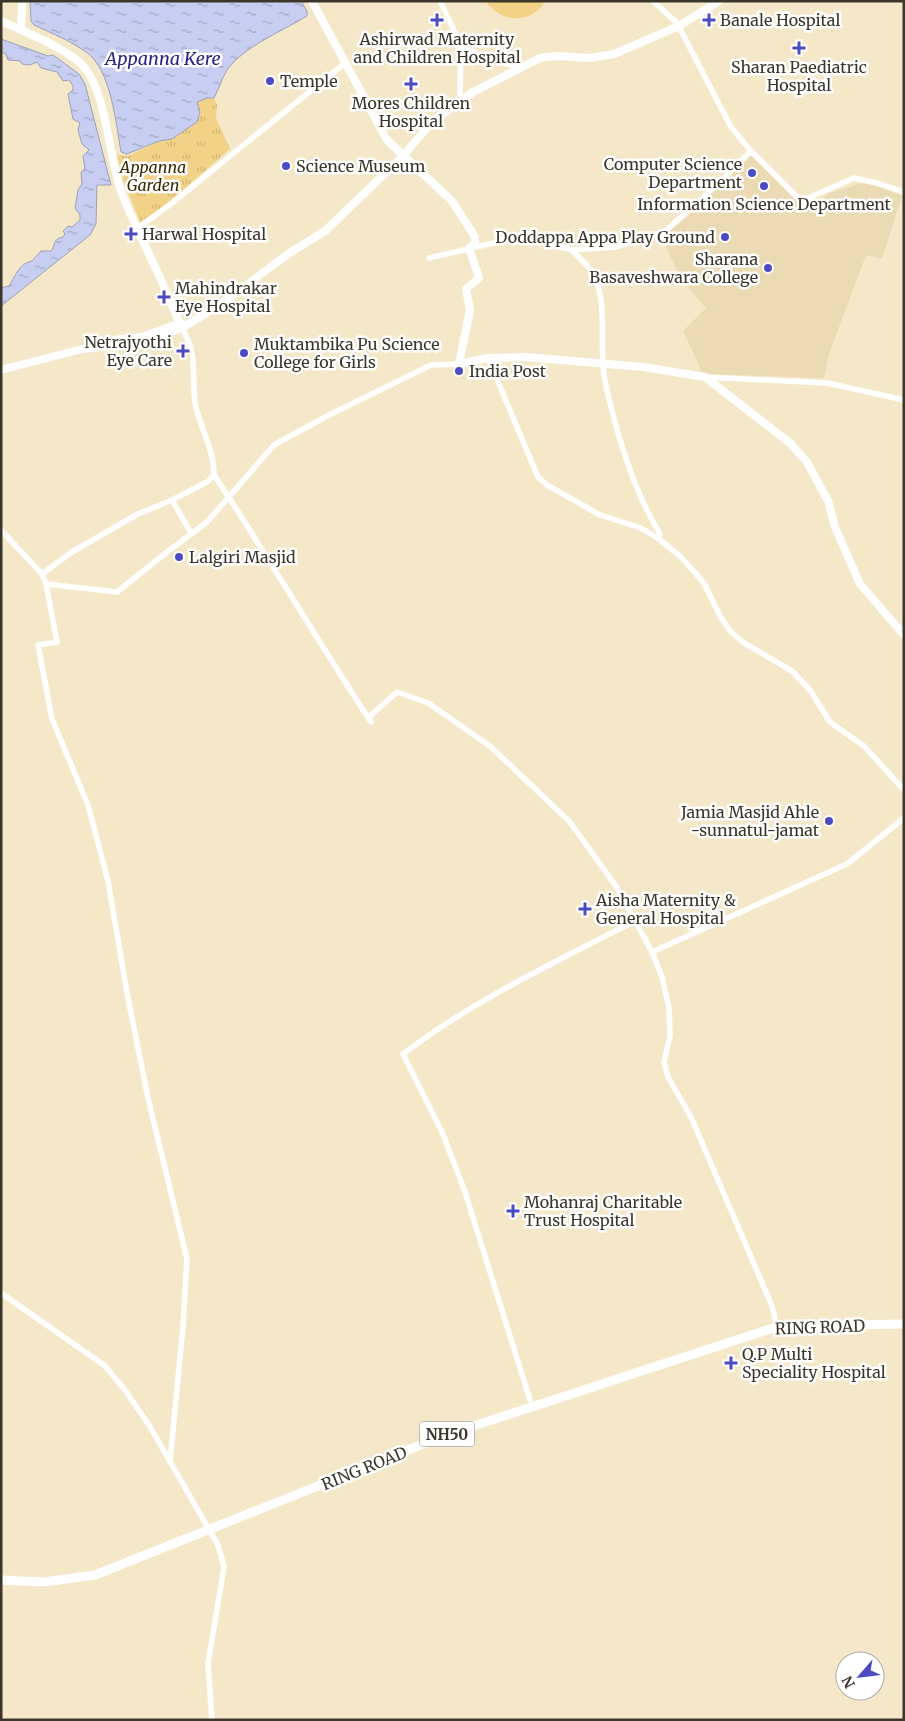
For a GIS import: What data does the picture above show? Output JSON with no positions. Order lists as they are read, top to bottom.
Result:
{
  "streets": {
    "highway": ["RING ROAD", "NH50"]
  },
  "water": ["Appanna Kere"],
  "parks": ["Appanna Garden"],
  "places": {
    "health": [
      "Ashirwad Maternity and Children Hospital",
      "Banale Hospital",
      "Sharan Paediatric Hospital",
      "Mores Children Hospital",
      "Harwal Hospital",
      "Mahindrakar Eye Hospital",
      "Netrajyothi Eye Care",
      "Aisha Maternity & General Hospital",
      "Mohanraj Charitable Trust Hospital",
      "Q.P Multi Speciality Hospital"
    ],
    "other": [
      "Temple",
      "Science Museum",
      "Computer Science Department",
      "Information Science Department",
      "Doddappa Appa Play Ground",
      "Sharana Basaveshwara College",
      "Muktambika Pu Science College for Girls",
      "India Post",
      "Lalgiri Masjid",
      "Jamia Masjid Ahle -sunnatul-jamat"
    ]
  },
  "north": "bottom left"
}
